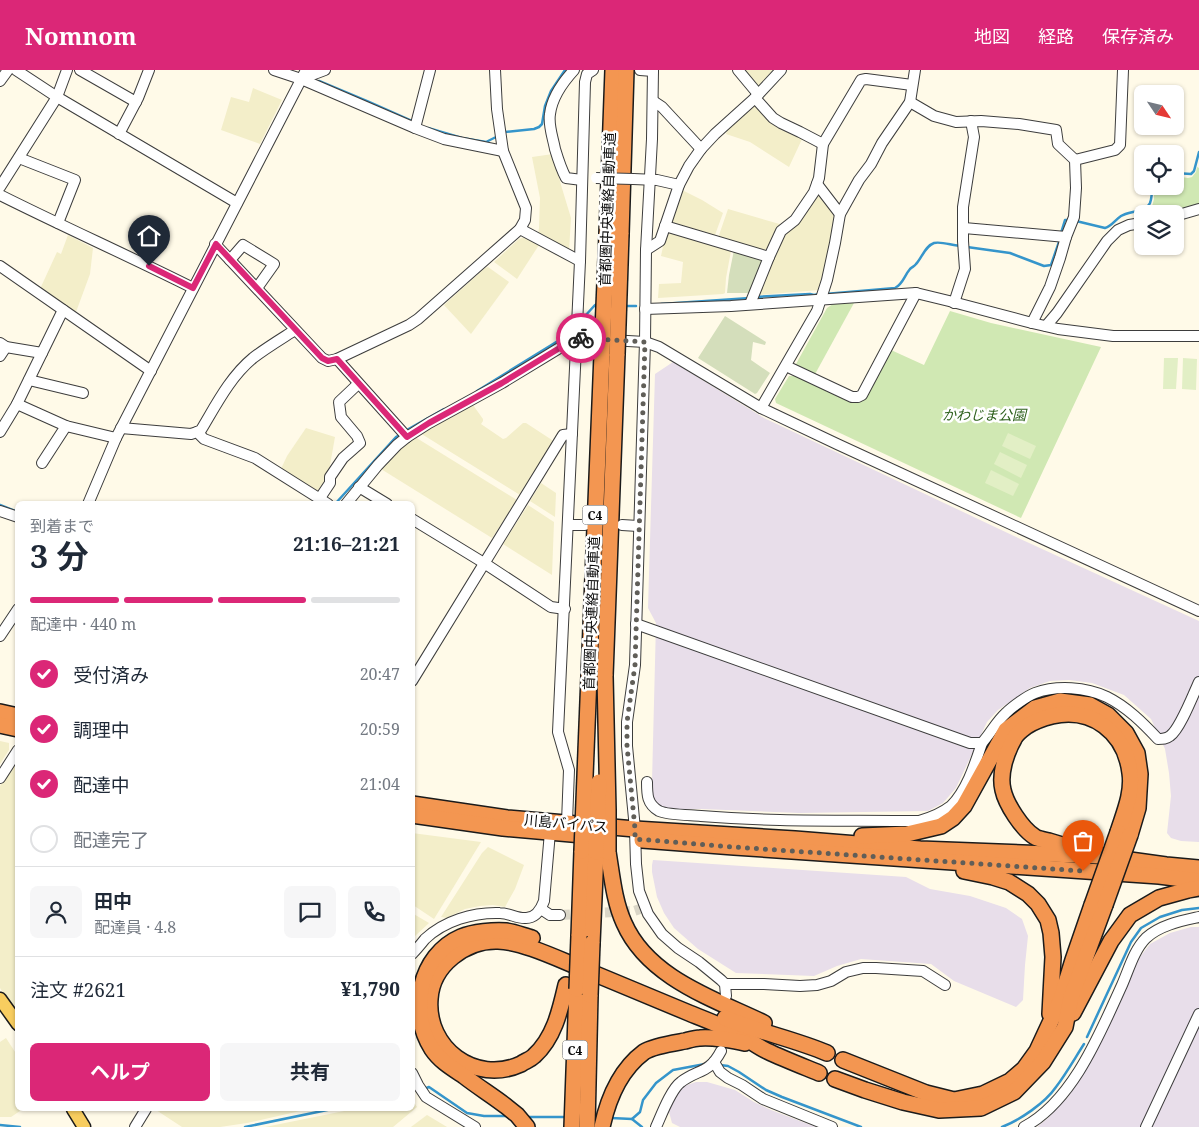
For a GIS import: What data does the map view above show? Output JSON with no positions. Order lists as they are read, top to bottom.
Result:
{
  "streets": {
    "highway": ["首都圏中央連絡自動車道", "C4", "川島バイパス"]
  },
  "crossings": [
    ["首都圏中央連絡自動車道", "C4"]
  ],
  "parks": ["かわじま公園"],
  "north": "bottom right",
  "page": {
    "header": "Nomnom",
    "nav": ["地図", "経路", "保存済み"],
    "heading": ["3 分", "到着まで", "21:16–21:21"],
    "panel": [
      "田中",
      "配達員 · 4.8",
      "注文 #2621",
      "¥1,790"
    ],
    "bar": "配達中 · 440 m",
    "list": [
      ["受付済み", "20:47"],
      ["調理中", "20:59"],
      ["配達中", "21:04"],
      "配達完了"
    ],
    "buttons": ["ヘルプ", "共有"]
  }
}
